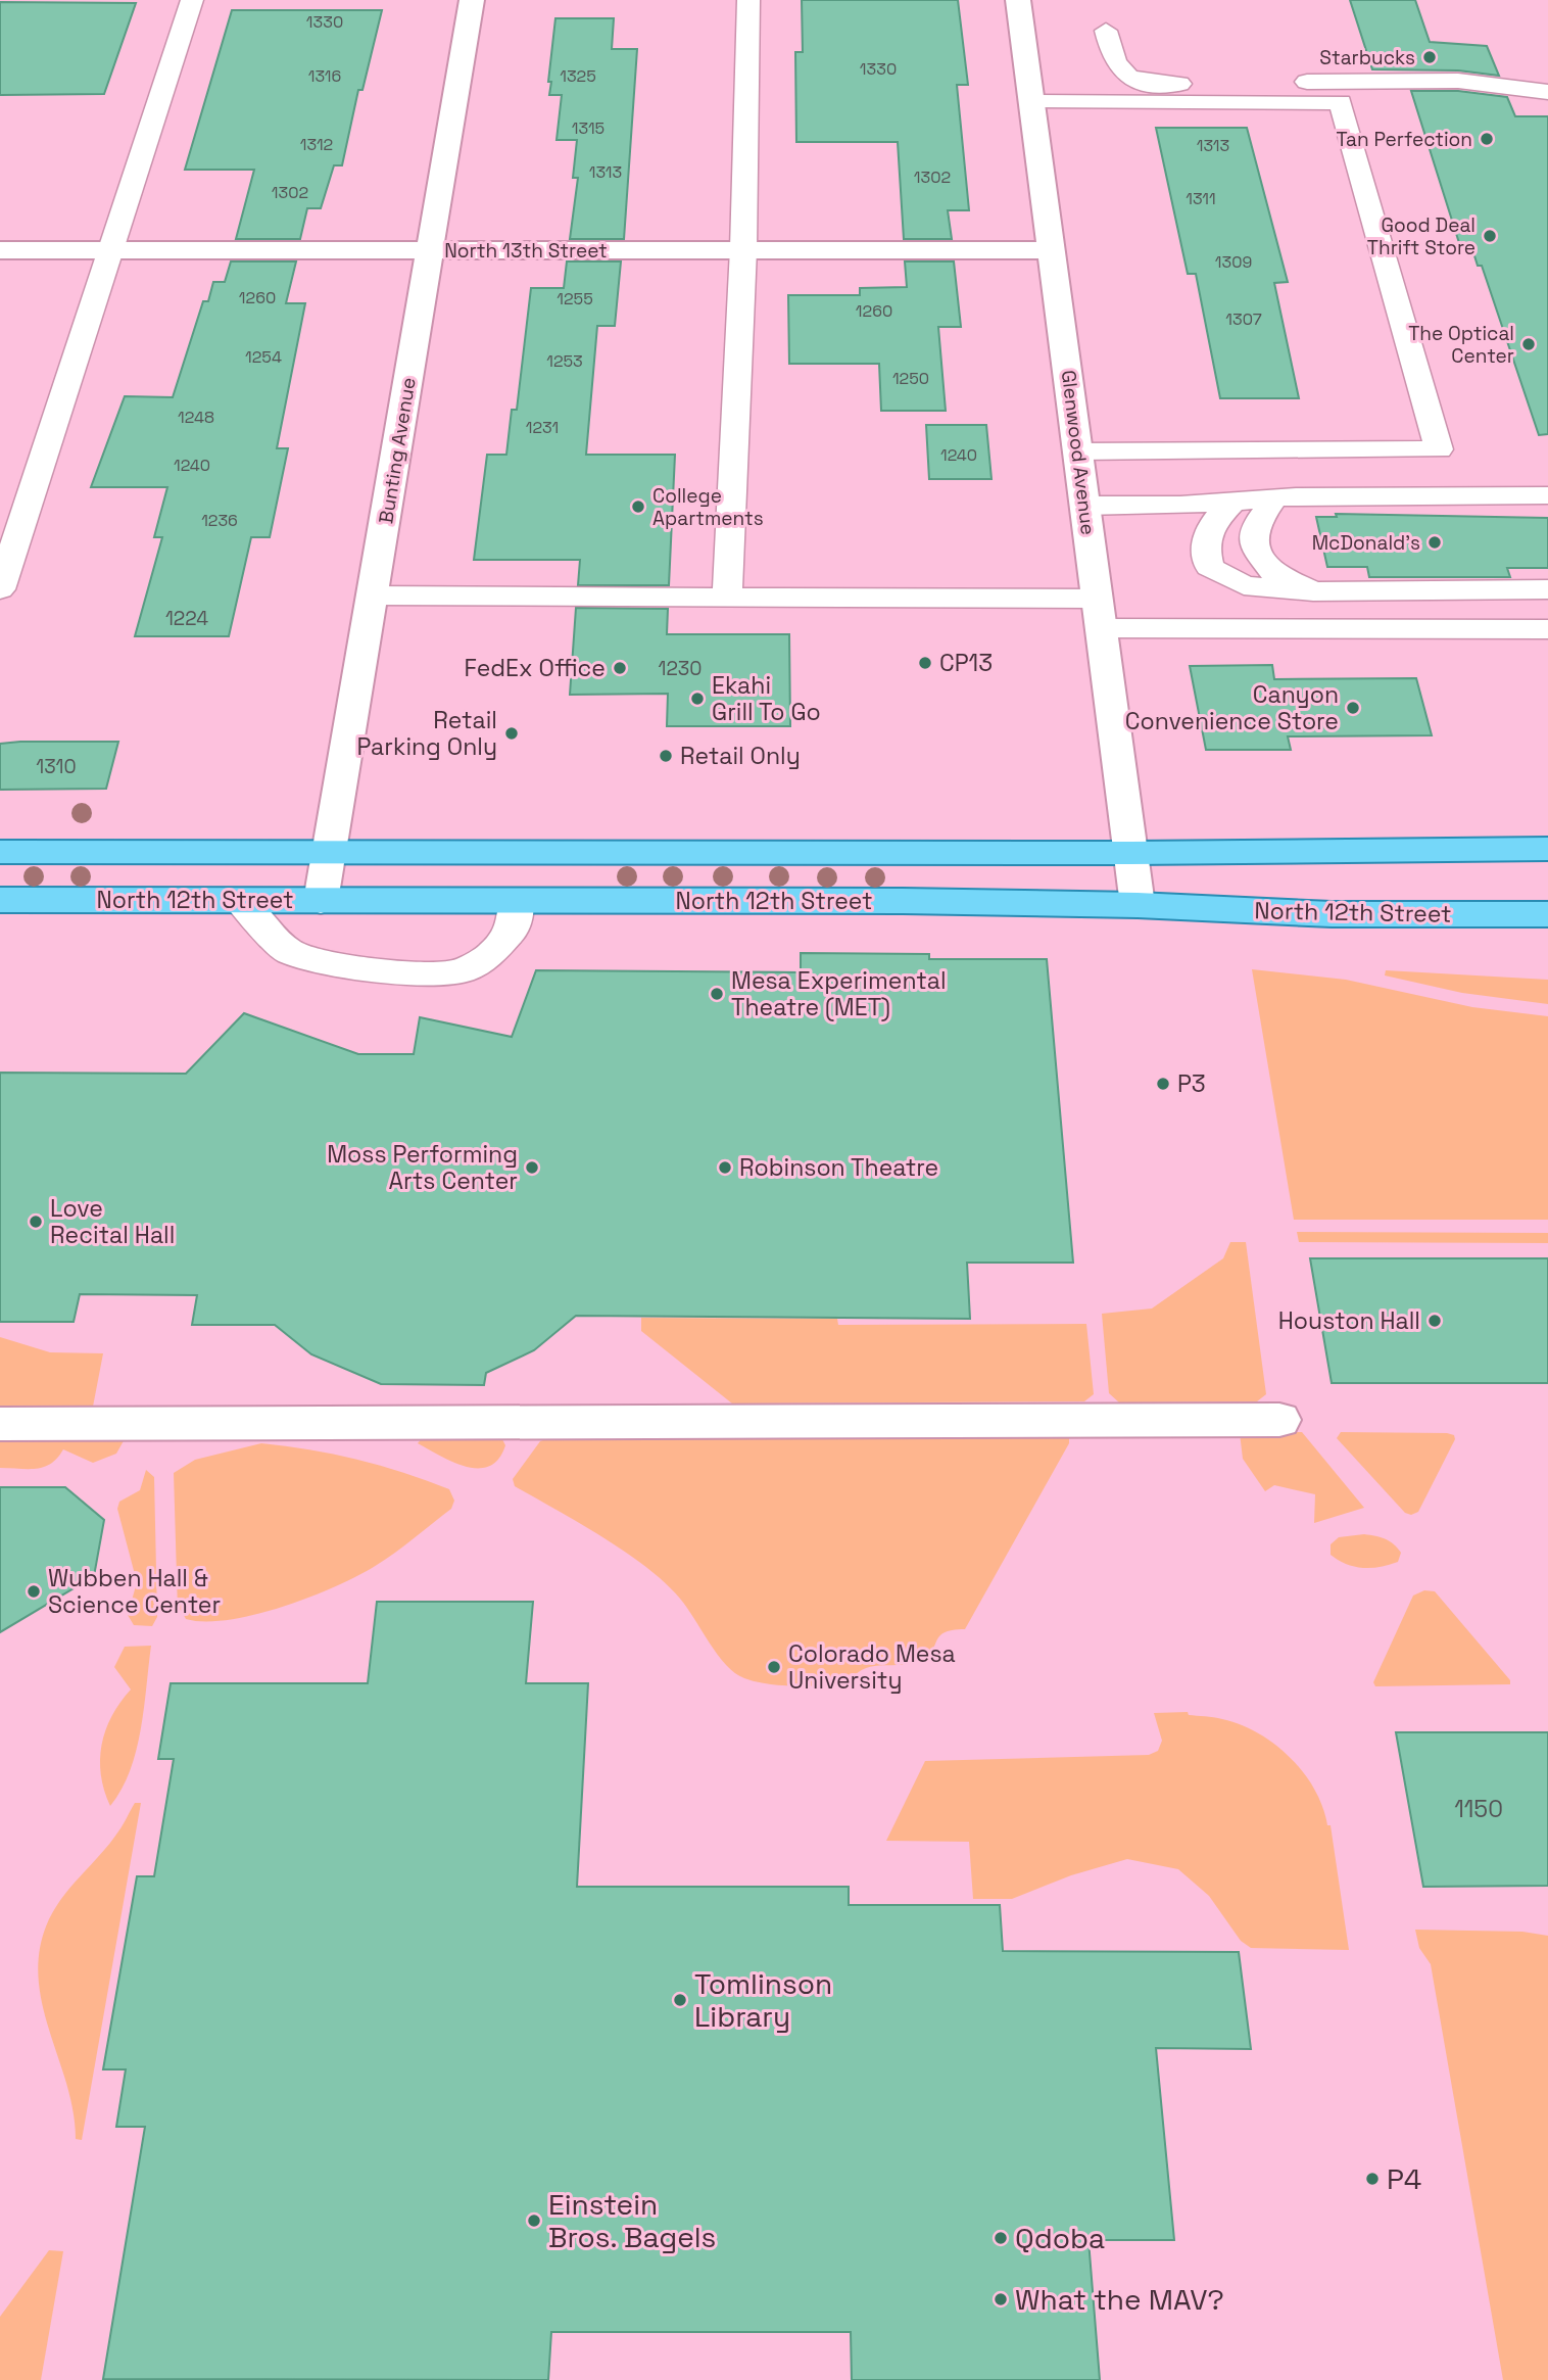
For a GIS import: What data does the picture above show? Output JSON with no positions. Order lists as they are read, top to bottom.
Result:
{
  "streets": {
    "main road": ["North 12th Street"],
    "street": ["North 13th Street", "Bunting Avenue", "Glenwood Avenue"]
  },
  "crossings": [
    ["North 13th Street", "Bunting Avenue"],
    ["North 13th Street", "Glenwood Avenue"],
    ["Bunting Avenue", "North 12th Street"],
    ["Glenwood Avenue", "North 12th Street"]
  ],
  "places": [
    "Starbucks",
    "Tan Perfection",
    "Good Deal Thrift Store",
    "The Optical Center",
    "College Apartments",
    "McDonald's",
    "CP13",
    "FedEx Office",
    "Ekahi Grill To Go",
    "Canyon Convenience Store",
    "Retail Parking Only",
    "Retail Only",
    "Mesa Experimental Theatre (MET)",
    "P3",
    "Moss Performing Arts Center",
    "Robinson Theatre",
    "Love Recital Hall",
    "Houston Hall",
    "Wubben Hall & Science Center",
    "Colorado Mesa University",
    "Tomlinson Library",
    "P4",
    "Einstein Bros. Bagels",
    "Qdoba",
    "What the MAV?"
  ],
  "house_numbers": [
    "1330",
    "1330",
    "1316",
    "1325",
    "1315",
    "1312",
    "1313",
    "1313",
    "1302",
    "1302",
    "1311",
    "1309",
    "1260",
    "1255",
    "1260",
    "1307",
    "1254",
    "1253",
    "1250",
    "1248",
    "1231",
    "1240",
    "1240",
    "1236",
    "1224",
    "1230",
    "1310",
    "1150"
  ]
}
